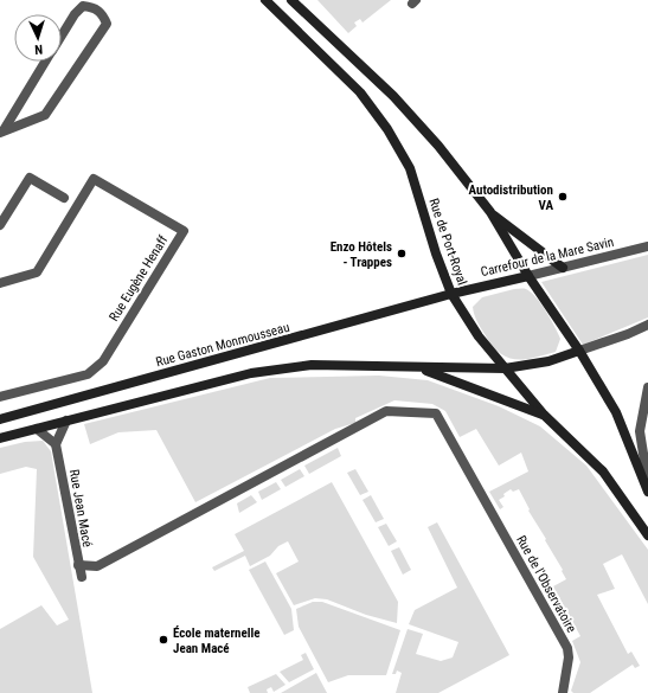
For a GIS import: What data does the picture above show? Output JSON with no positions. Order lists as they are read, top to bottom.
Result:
{
  "streets": {
    "main road": ["Rue de Port-Royal", "Carrefour de la Mare Savin", "Rue Gaston Monmousseau"],
    "street": ["Rue Eugène Henaff", "Rue Jean Macé", "Rue de l'Observatoire"]
  },
  "crossings": [
    ["Rue de Port-Royal", "Carrefour de la Mare Savin"],
    ["Rue de Port-Royal", "Rue Gaston Monmousseau"],
    ["Carrefour de la Mare Savin", "Rue Gaston Monmousseau"],
    ["Rue Jean Macé", "Rue de l'Observatoire"]
  ],
  "places": ["Autodistribution VA", "Enzo Hôtels - Trappes", "École maternelle Jean Macé"],
  "north": "bottom"
}
